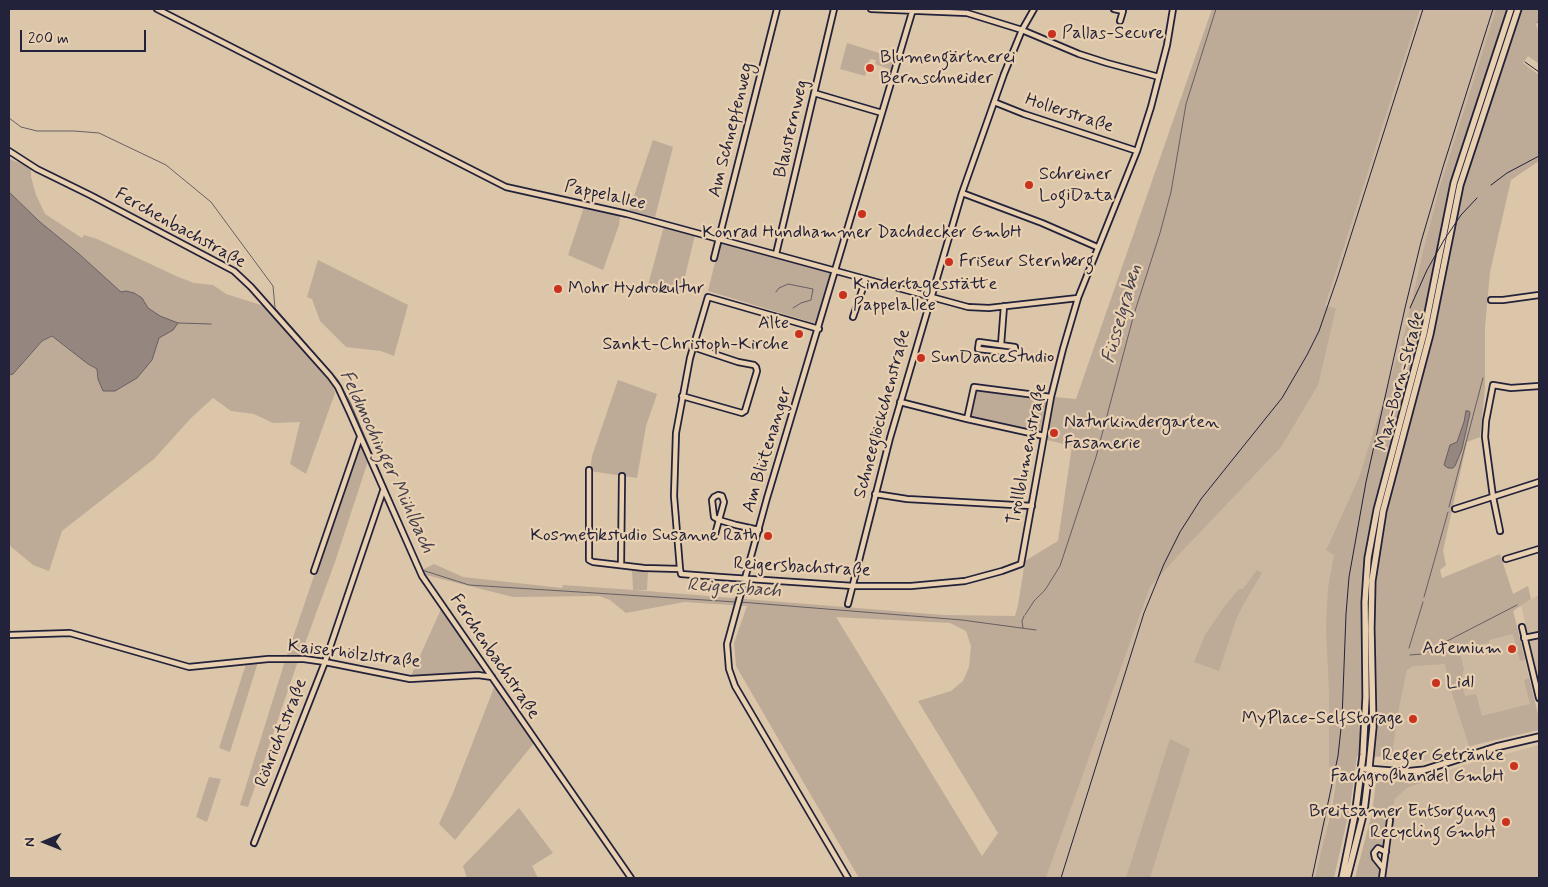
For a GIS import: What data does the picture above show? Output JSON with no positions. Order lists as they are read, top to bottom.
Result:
{
  "streets": {
    "main road": ["Max-Born-Straße"],
    "street": [
      "Hollerstraße",
      "Blausternweg",
      "Am Schnepfenweg",
      "Pappelallee",
      "Ferchenbachstraße",
      "Schneeglöckchenstraße",
      "Am Blütenanger",
      "Trollblumenstraße",
      "Reigersbachstraße",
      "Kaiserhölzlstraße",
      "Röhrichtstraße"
    ]
  },
  "crossings": [
    ["Hollerstraße", "Schneeglöckchenstraße"],
    ["Hollerstraße", "Trollblumenstraße"],
    ["Blausternweg", "Pappelallee"],
    ["Am Schnepfenweg", "Pappelallee"],
    ["Pappelallee", "Schneeglöckchenstraße"],
    ["Pappelallee", "Am Blütenanger"],
    ["Pappelallee", "Trollblumenstraße"],
    ["Ferchenbachstraße", "Kaiserhölzlstraße"],
    ["Ferchenbachstraße", "Röhrichtstraße"],
    ["Schneeglöckchenstraße", "Reigersbachstraße"],
    ["Am Blütenanger", "Reigersbachstraße"],
    ["Trollblumenstraße", "Reigersbachstraße"],
    ["Kaiserhölzlstraße", "Röhrichtstraße"]
  ],
  "water": ["Füsselgraben", "Feldmochinger Mühlbach", "Reigersbach"],
  "places": [
    "Pallas-Secure",
    "Blumengärtnerei Bernschneider",
    "Schreiner LogiData",
    "Konrad Hundhammer Dachdecker GmbH",
    "Friseur Sternberg",
    "Mohr Hydrokultur",
    "Kindertagesstätte Pappelallee",
    "Alte Sankt-Christoph-Kirche",
    "SunDanceStudio",
    "Naturkindergarten Fasanerie",
    "Kosmetikstudio Susanne Rath",
    "Actemium",
    "Lidl",
    "MyPlace-SelfStorage",
    "Reger Getränke Fachgroßhandel GmbH",
    "Breitsamer Entsorgung Recycling GmbH"
  ],
  "scale_bar": "200 m",
  "north": "left"
}
